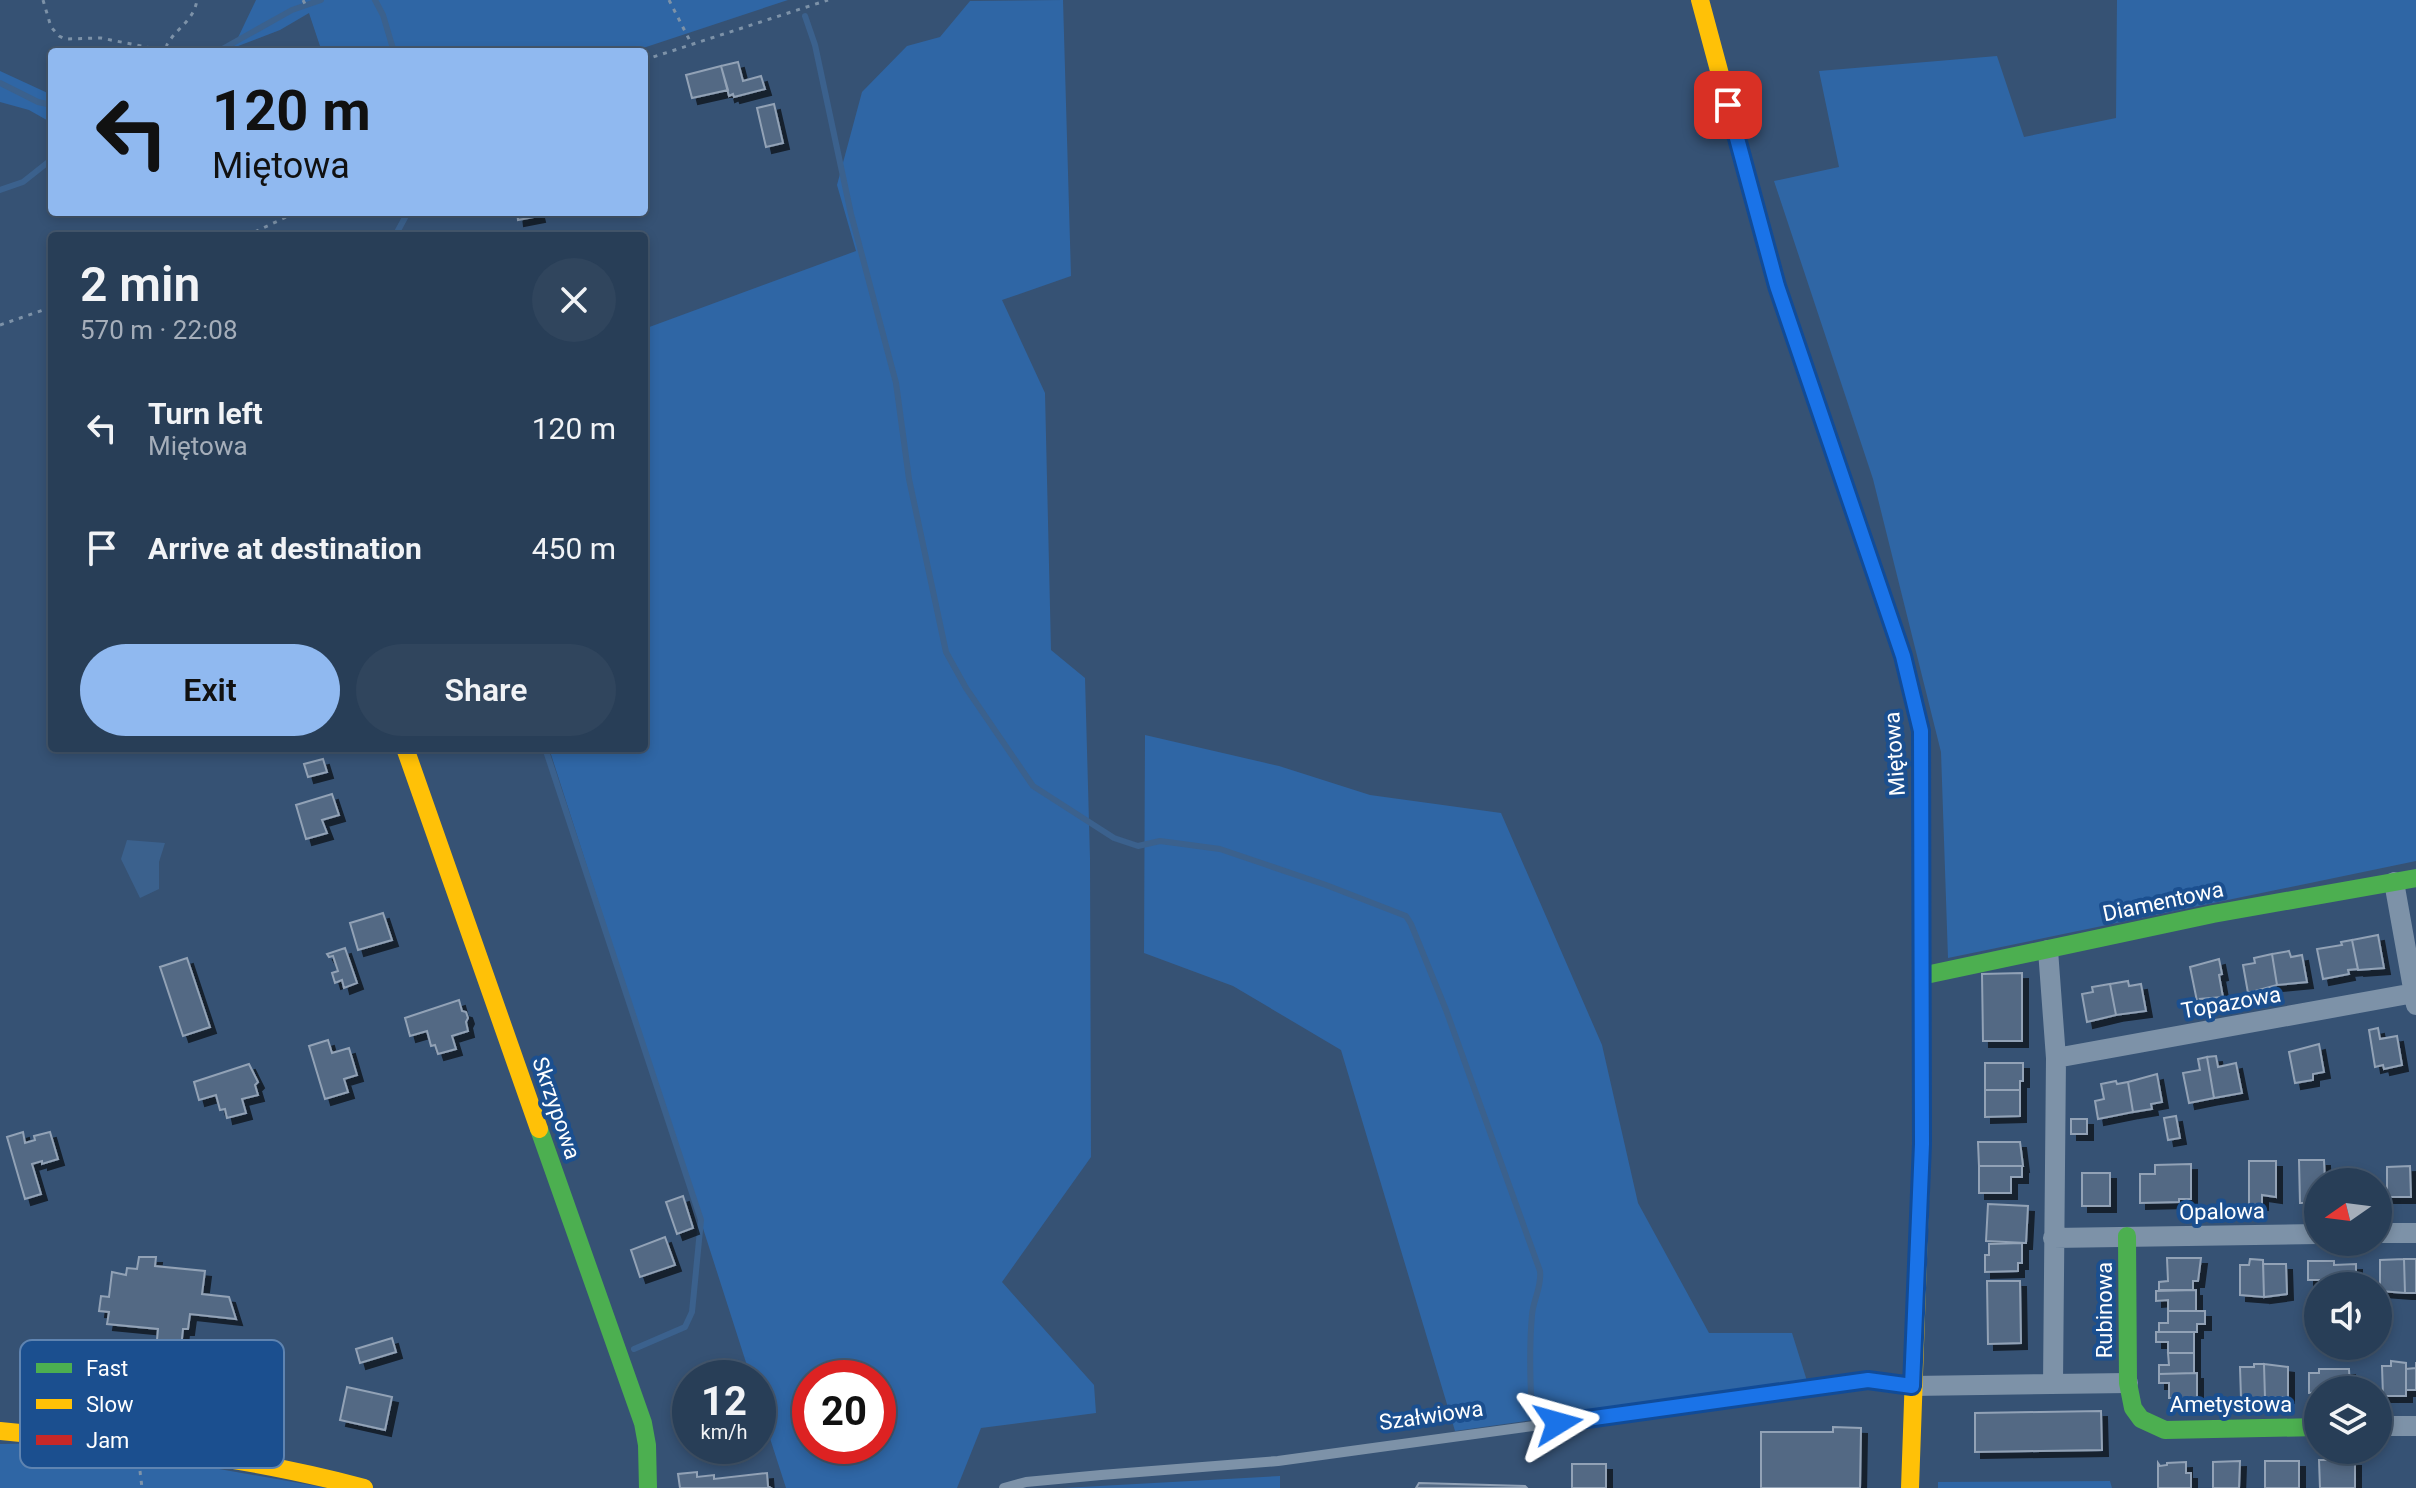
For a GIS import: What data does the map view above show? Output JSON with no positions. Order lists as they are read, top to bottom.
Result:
{
  "streets": {
    "street": [
      "Miętowa",
      "Diamentowa",
      "Topazowa",
      "Skrzypowa",
      "Opalowa",
      "Rubinowa",
      "Ametystowa"
    ],
    "lane": ["Szałwiowa"]
  },
  "crossings": [
    ["Miętowa", "Diamentowa"],
    ["Miętowa", "Rubinowa"],
    ["Miętowa", "Szałwiowa"],
    ["Opalowa", "Rubinowa"],
    ["Rubinowa", "Ametystowa"],
    ["Rubinowa", "Szałwiowa"]
  ],
  "legend": ["Fast", "Slow", "Jam"],
  "north": "left",
  "page": {
    "turn": ["120 m", "Miętowa"],
    "heading": ["2 min", "570 m · 22:08"],
    "list": [
      {
        "name": "Turn left",
        "note": "Miętowa",
        "value": "120 m"
      },
      {
        "name": "Arrive at destination",
        "value": "450 m"
      }
    ],
    "buttons": ["Exit", "Share"],
    "speed": "12 km/h",
    "limit": "20"
  }
}
